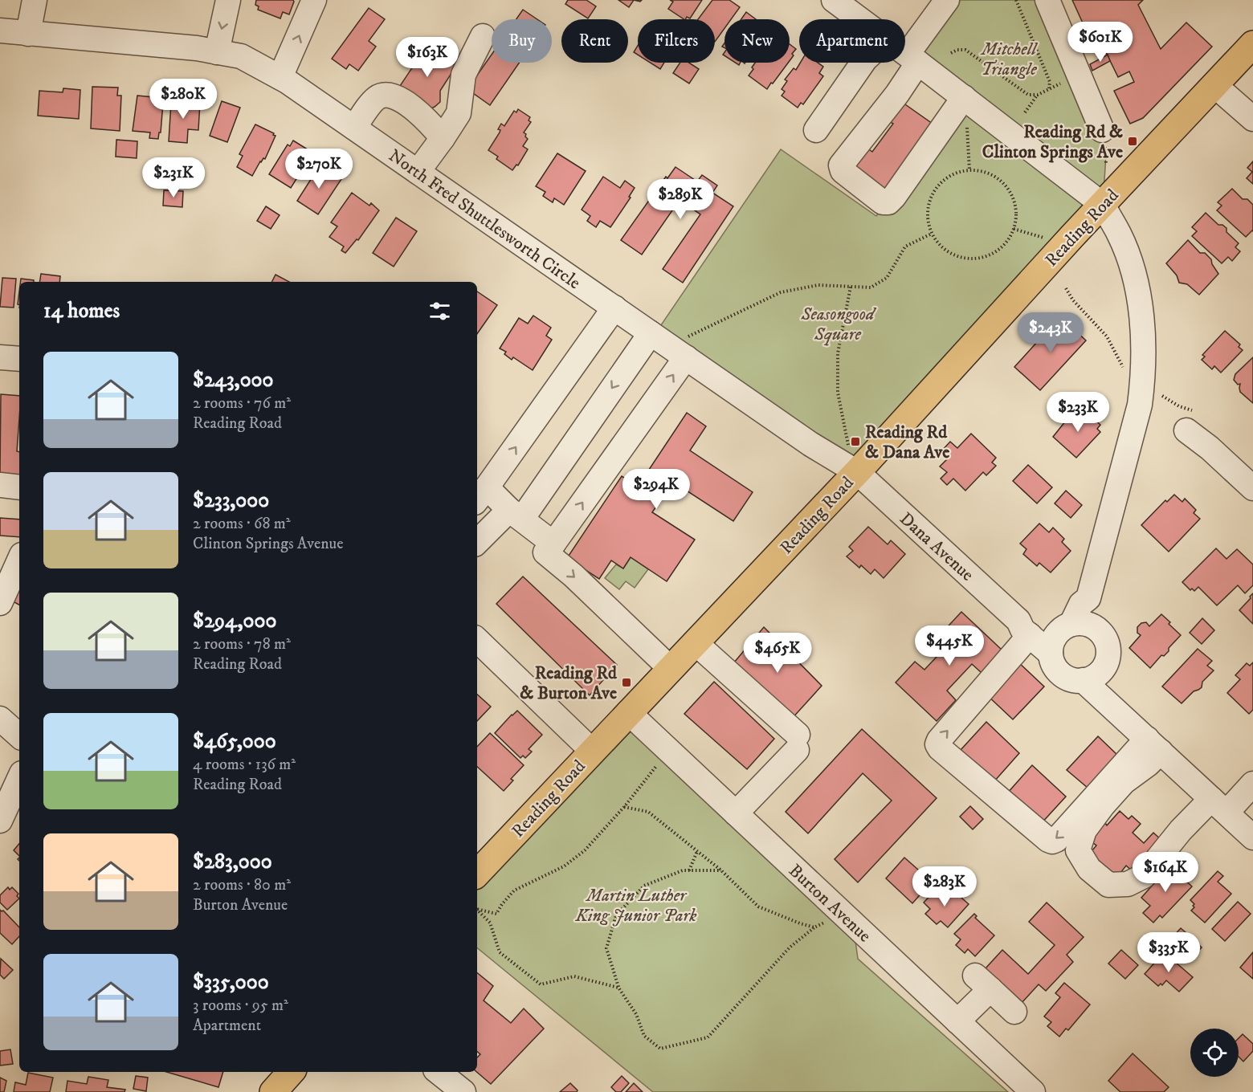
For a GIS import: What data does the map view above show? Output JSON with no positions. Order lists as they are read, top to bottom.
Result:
{
  "streets": {
    "main road": ["Reading Road"],
    "street": ["North Fred Shuttlesworth Circle", "Dana Avenue", "Burton Avenue"]
  },
  "crossings": [
    ["North Fred Shuttlesworth Circle", "Reading Road"],
    ["North Fred Shuttlesworth Circle", "Dana Avenue"],
    ["Reading Road", "Dana Avenue"],
    ["Reading Road", "Burton Avenue"]
  ],
  "parks": ["Mitchell Triangle", "Seasongood Square", "Martin Luther King Junior Park"],
  "places": {
    "transit": ["Reading Rd & Clinton Springs Ave", "Reading Rd & Dana Ave", "Reading Rd & Burton Ave"]
  },
  "page": {
    "chip": [
      "Buy",
      "Rent",
      "Filters",
      "New",
      "Apartment"
    ],
    "price": [
      "$601K",
      "$163K",
      "$280K",
      "$270K",
      "$231K",
      "$289K",
      "$243K",
      "$233K",
      "$294K",
      "$445K",
      "$465K",
      "$164K",
      "$283K",
      "$335K"
    ],
    "heading": "14 homes",
    "list": [
      {
        "name": "$243,000",
        "note": "2 rooms · 76 m² · Reading Road"
      },
      {
        "name": "$233,000",
        "note": "2 rooms · 68 m² · Clinton Springs Avenue"
      },
      {
        "name": "$294,000",
        "note": "2 rooms · 78 m² · Reading Road"
      },
      {
        "name": "$465,000",
        "note": "4 rooms · 136 m² · Reading Road"
      },
      {
        "name": "$283,000",
        "note": "2 rooms · 80 m² · Burton Avenue"
      },
      {
        "name": "$335,000",
        "note": "3 rooms · 95 m² · Apartment"
      }
    ]
  }
}
